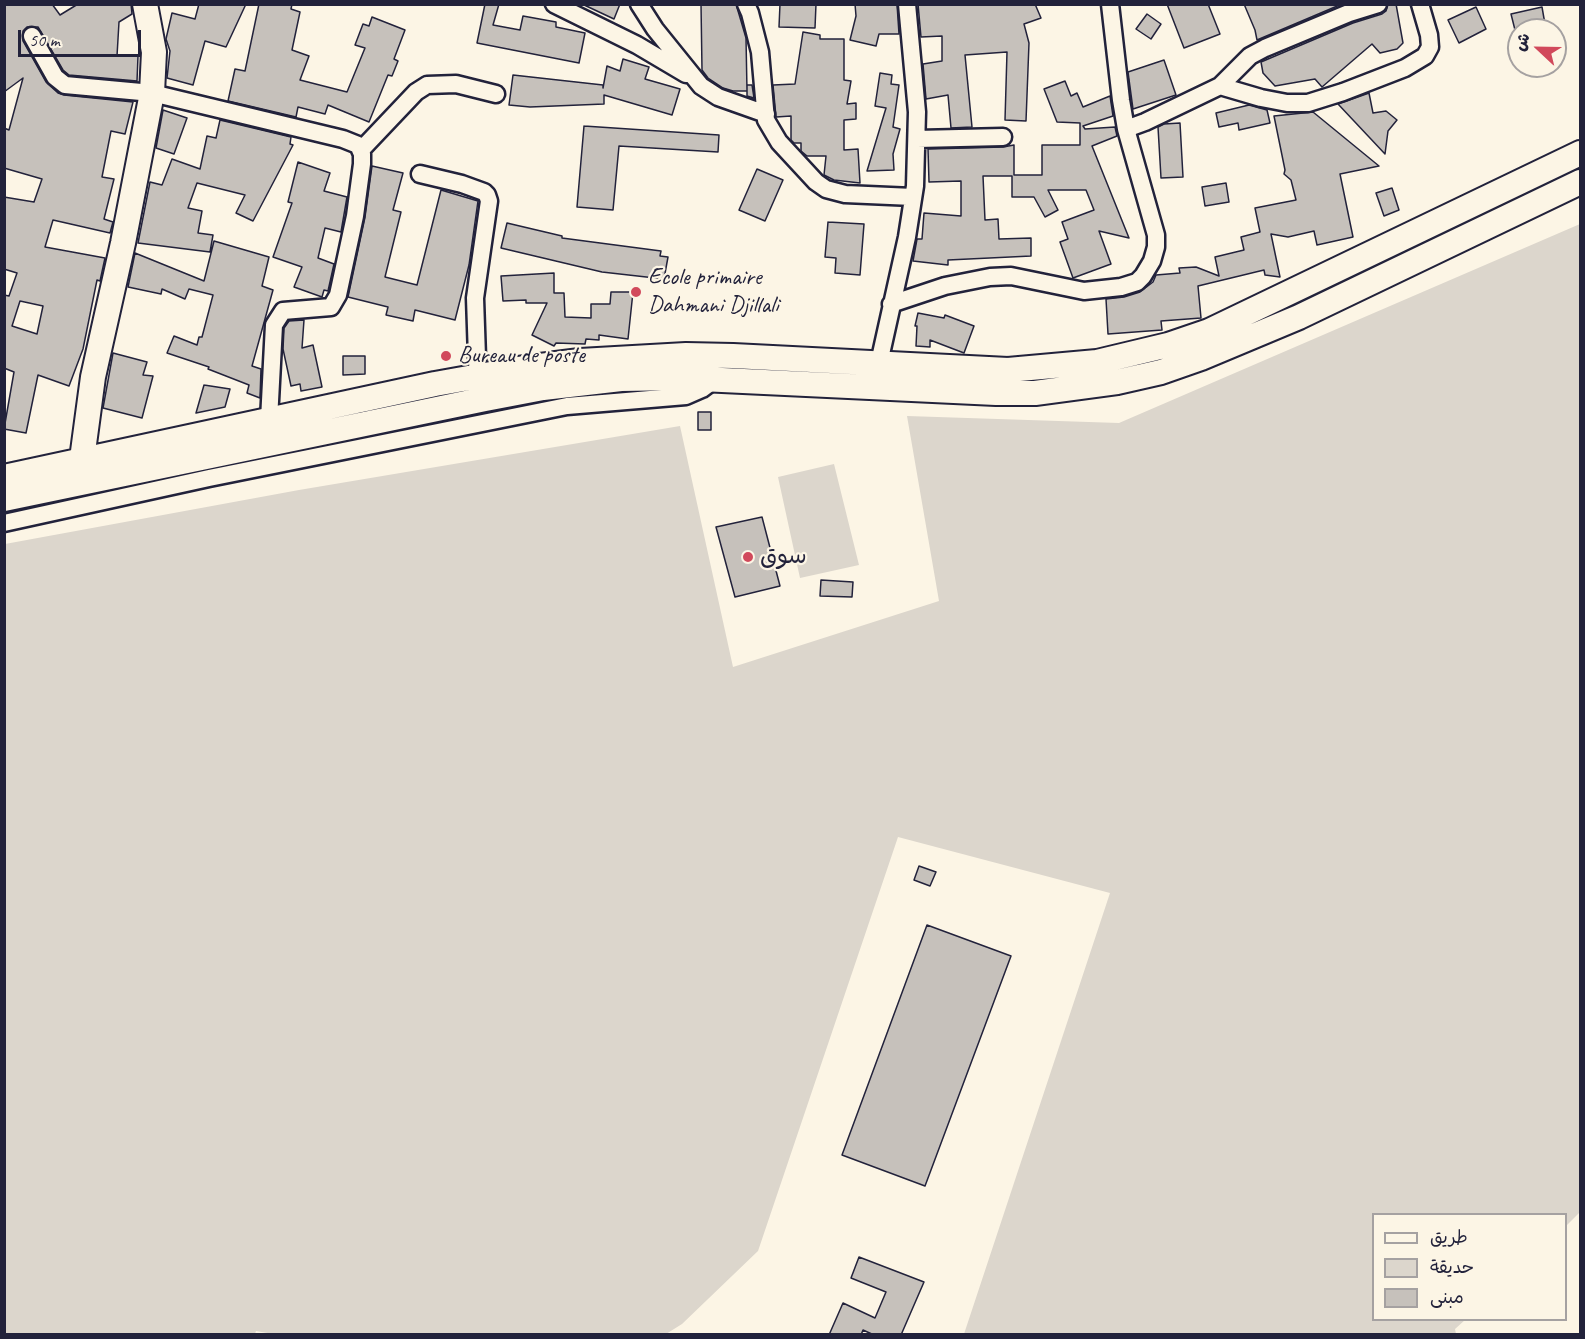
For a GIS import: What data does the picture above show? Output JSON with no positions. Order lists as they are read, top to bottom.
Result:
{
  "places": ["Ecole primaire Dahmani Djillali", "Bureau de poste", "سوق"],
  "legend": ["طريق", "حديقة", "مبنى"],
  "scale_bar": "50 m",
  "north": "left"
}
